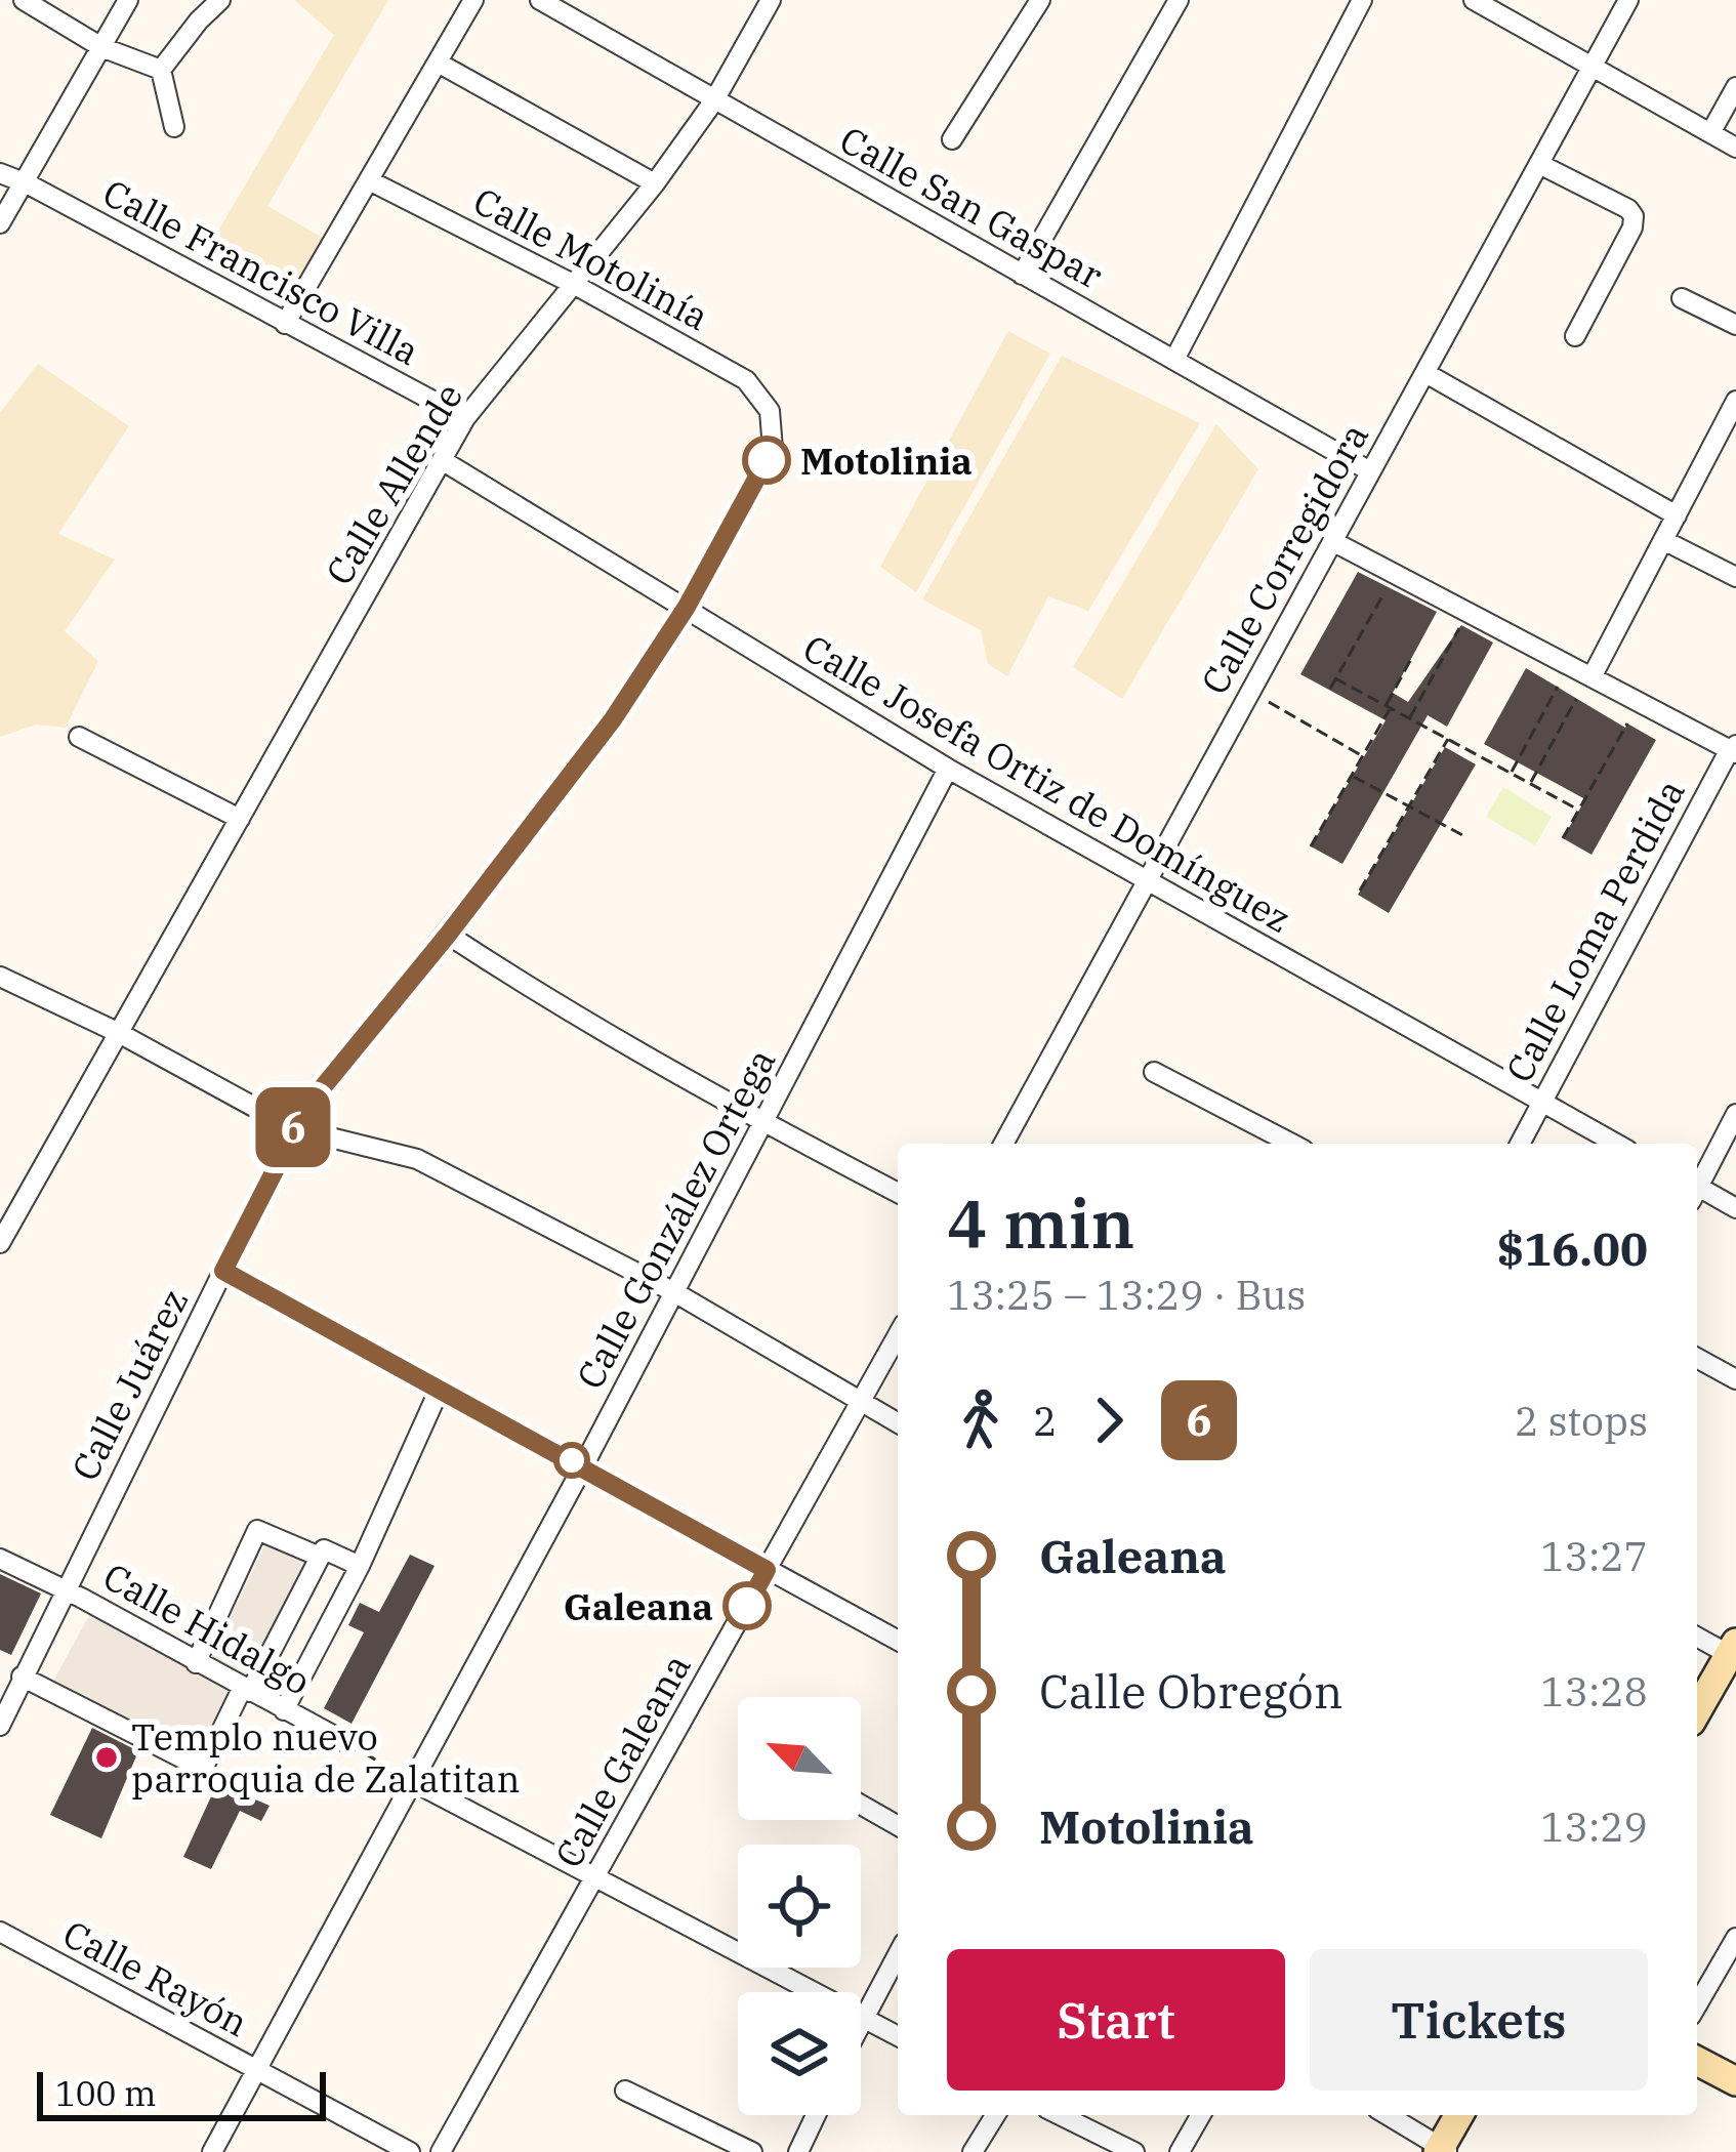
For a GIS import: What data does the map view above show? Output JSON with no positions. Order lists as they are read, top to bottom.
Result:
{
  "streets": {
    "street": [
      "Calle San Gaspar",
      "Calle Motolinía",
      "Calle Francisco Villa",
      "Calle Allende",
      "Calle Corregidora",
      "Calle Josefa Ortiz de Domínguez",
      "Calle Loma Perdida",
      "Calle González Ortega",
      "Calle Juárez",
      "Calle Hidalgo",
      "Calle Galeana",
      "Calle Rayón"
    ]
  },
  "crossings": [
    ["Calle San Gaspar", "Calle Allende"],
    ["Calle San Gaspar", "Calle Corregidora"],
    ["Calle Motolinía", "Calle Allende"],
    ["Calle Motolinía", "Calle Juárez"],
    ["Calle Francisco Villa", "Calle Allende"],
    ["Calle Allende", "Calle Josefa Ortiz de Domínguez"],
    ["Calle Corregidora", "Calle Josefa Ortiz de Domínguez"],
    ["Calle Josefa Ortiz de Domínguez", "Calle Loma Perdida"],
    ["Calle Josefa Ortiz de Domínguez", "Calle González Ortega"],
    ["Calle Josefa Ortiz de Domínguez", "Calle Juárez"],
    ["Calle González Ortega", "Calle Rayón"],
    ["Calle Juárez", "Calle Hidalgo"]
  ],
  "places": ["Motolinia", "Galeana", "Templo nuevo parroquia de Zalatitan"],
  "lines": ["bus line 6"],
  "scale_bar": "100 m",
  "north": "top left",
  "page": {
    "on_map": "6",
    "heading": ["4 min", "13:25 – 13:29 · Bus", "$16.00"],
    "legs": ["2", "6", "2 stops"],
    "list": [
      {
        "name": "Galeana",
        "value": "13:27"
      },
      {
        "name": "Calle Obregón",
        "value": "13:28"
      },
      {
        "name": "Motolinia",
        "value": "13:29"
      }
    ],
    "buttons": ["Start", "Tickets"],
    "scale": "100 m"
  }
}
